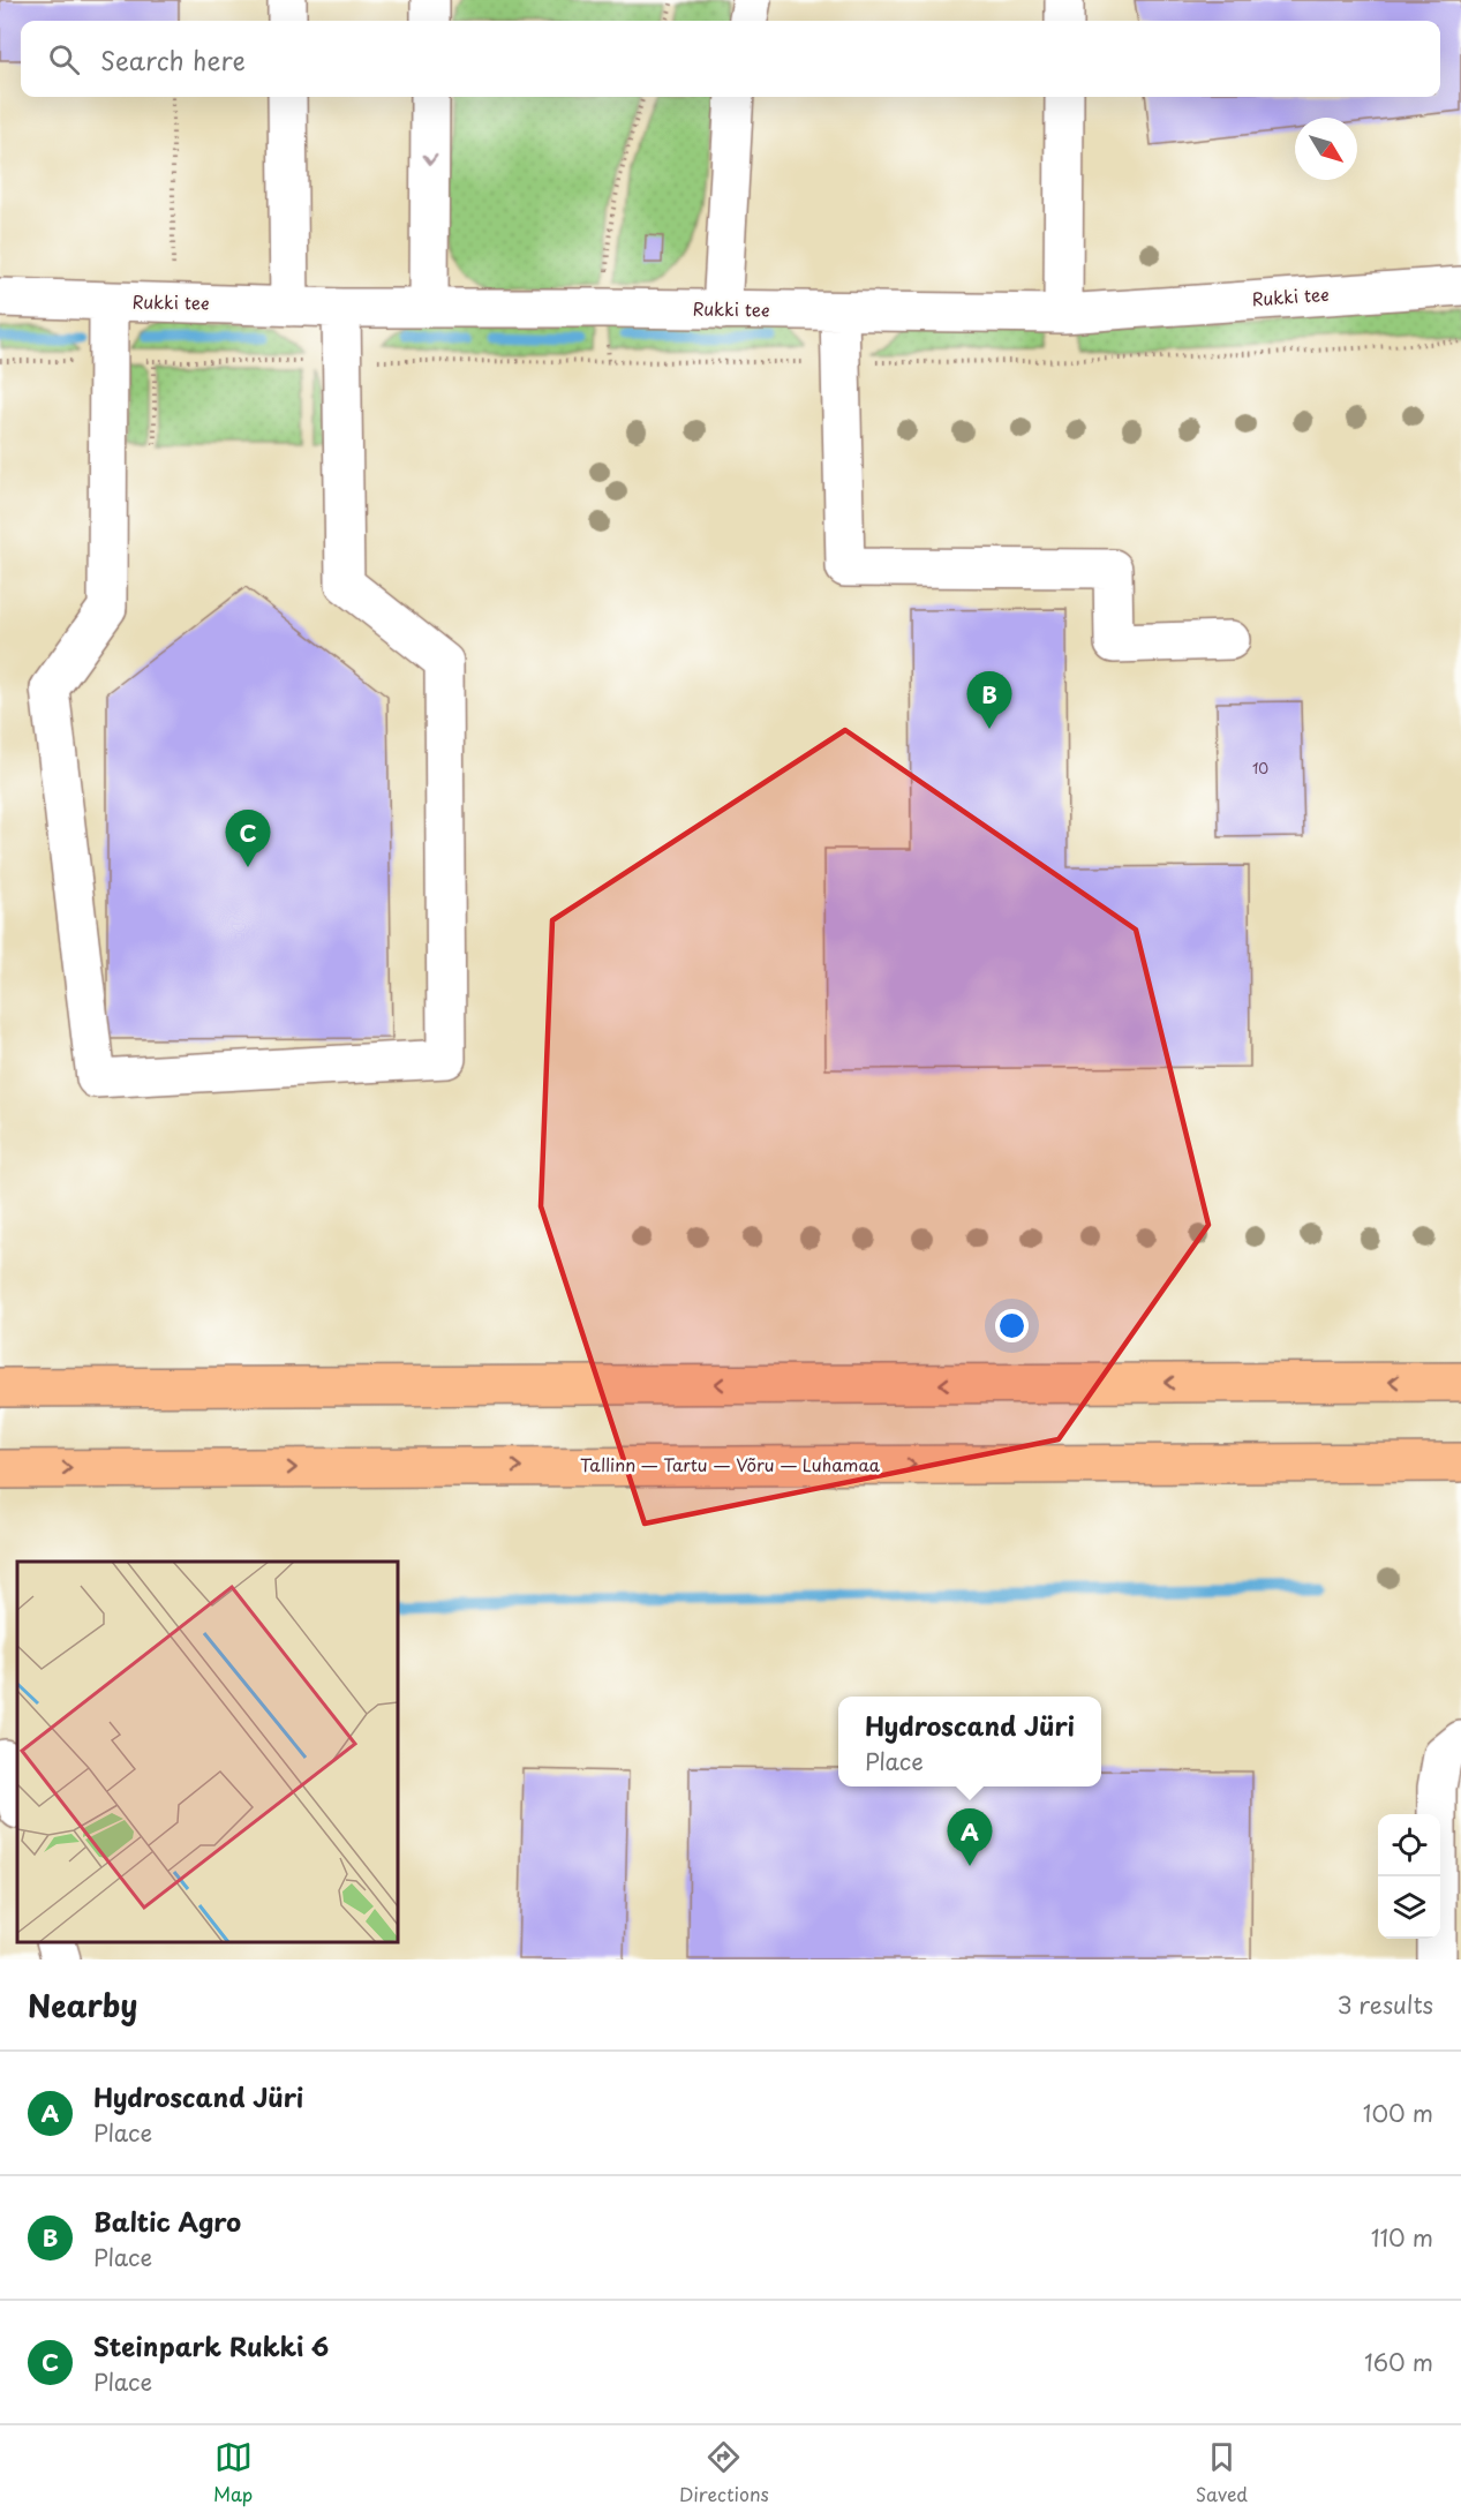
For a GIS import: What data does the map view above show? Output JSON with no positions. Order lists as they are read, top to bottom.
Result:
{
  "streets": {
    "highway": ["Tallinn — Tartu — Võru — Luhamaa"],
    "street": ["Rukki tee"]
  },
  "house_numbers": ["10"],
  "north": "bottom right",
  "page": {
    "search": "Search here",
    "pins": ["B", "C", "A"],
    "popup": ["Hydroscand Jüri", "Place"],
    "heading": ["Nearby", "3 results"],
    "list": [
      {
        "mark": "A",
        "name": "Hydroscand Jüri",
        "note": "Place",
        "value": "100 m"
      },
      {
        "mark": "B",
        "name": "Baltic Agro",
        "note": "Place",
        "value": "110 m"
      },
      {
        "mark": "C",
        "name": "Steinpark Rukki 6",
        "note": "Place",
        "value": "160 m"
      }
    ],
    "nav": ["Map", "Directions", "Saved"]
  }
}
